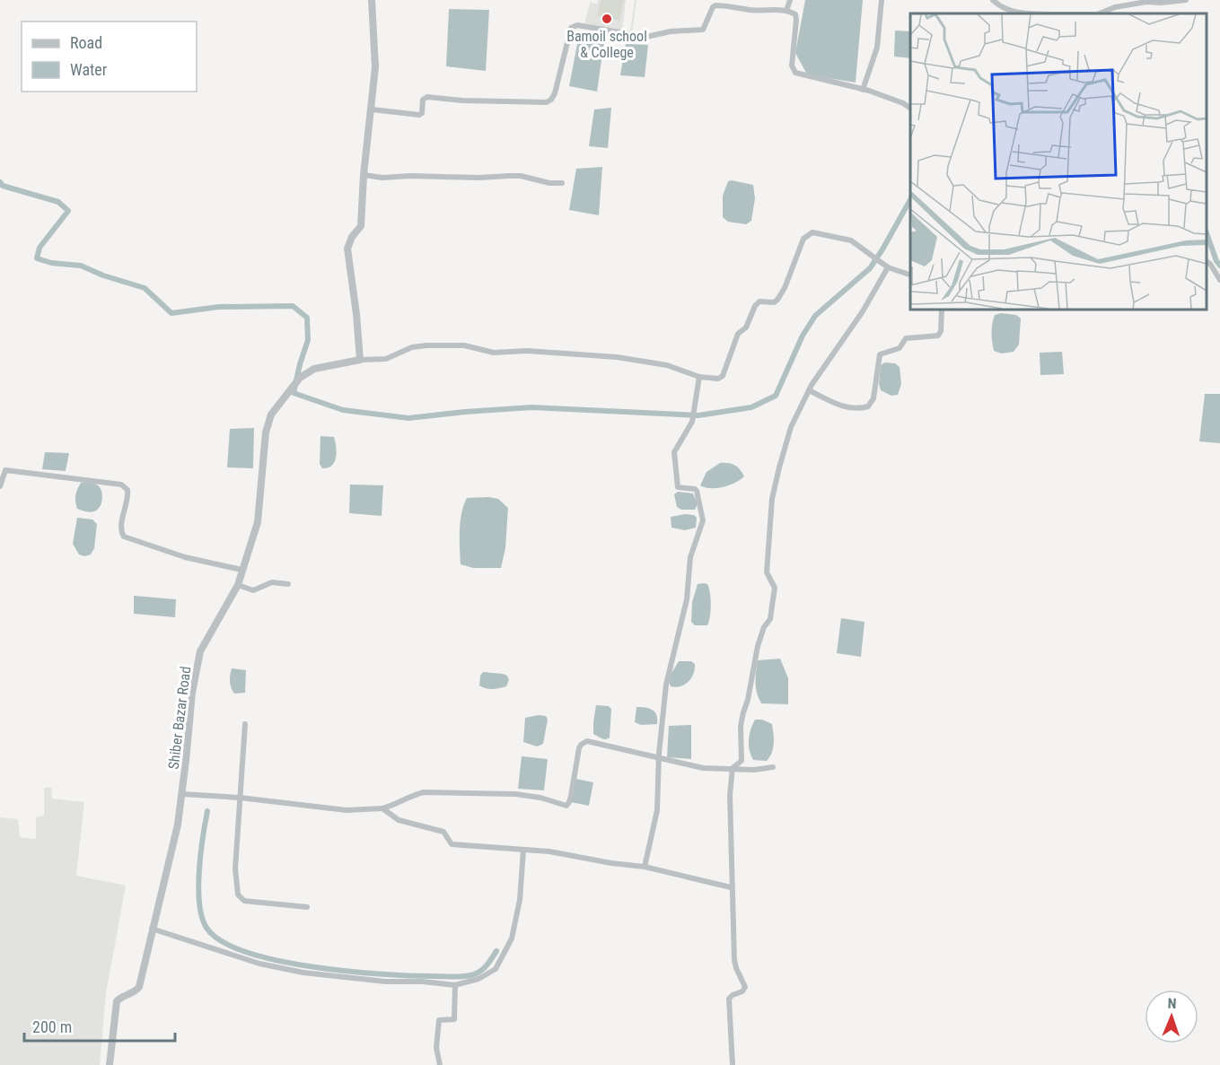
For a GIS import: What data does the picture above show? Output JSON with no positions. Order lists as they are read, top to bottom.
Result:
{
  "streets": {
    "street": ["Shiber Bazar Road"]
  },
  "places": ["Bamoil school & College"],
  "legend": ["Road", "Water"],
  "scale_bar": "200 m",
  "north": "top"
}
